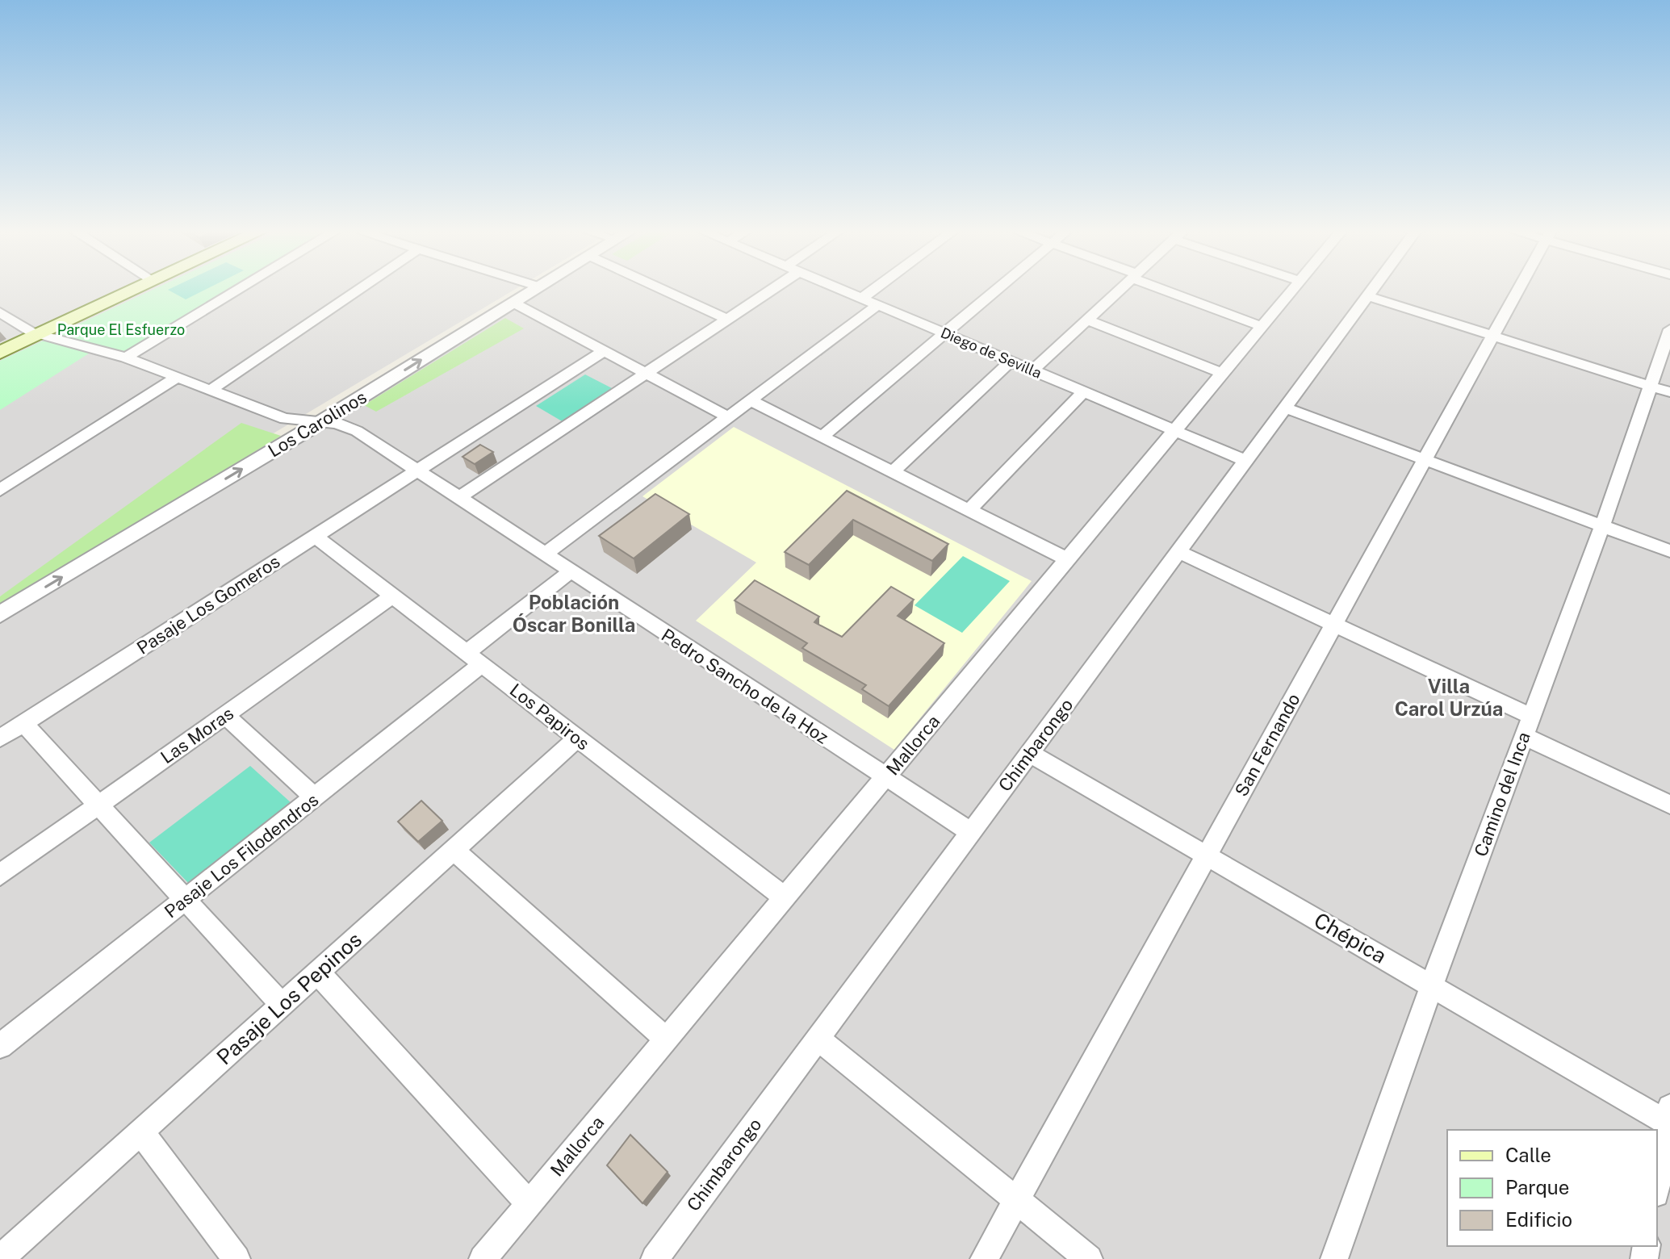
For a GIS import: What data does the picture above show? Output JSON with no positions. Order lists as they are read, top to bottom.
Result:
{
  "streets": {
    "street": [
      "Diego de Sevilla",
      "Los Carolinos",
      "Pasaje Los Gomeros",
      "Pedro Sancho de la Hoz",
      "Los Papiros",
      "Las Moras",
      "Mallorca",
      "Chimbarongo",
      "San Fernando",
      "Camino del Inca",
      "Pasaje Los Filodendros",
      "Chépica",
      "Pasaje Los Pepinos"
    ]
  },
  "crossings": [
    ["Diego de Sevilla", "Mallorca"],
    ["Diego de Sevilla", "Chimbarongo"],
    ["Los Carolinos", "Pedro Sancho de la Hoz"],
    ["Pasaje Los Gomeros", "Pedro Sancho de la Hoz"],
    ["Pasaje Los Gomeros", "Los Papiros"],
    ["Pedro Sancho de la Hoz", "Mallorca"],
    ["Pedro Sancho de la Hoz", "Chimbarongo"],
    ["Pedro Sancho de la Hoz", "Pasaje Los Filodendros"],
    ["Los Papiros", "Las Moras"],
    ["Los Papiros", "Mallorca"],
    ["Los Papiros", "Pasaje Los Filodendros"],
    ["Los Papiros", "Pasaje Los Pepinos"],
    ["Chimbarongo", "Chépica"],
    ["San Fernando", "Chépica"],
    ["Camino del Inca", "Chépica"]
  ],
  "districts": ["Población Óscar Bonilla", "Villa Carol Urzúa"],
  "parks": ["Parque El Esfuerzo"],
  "legend": ["Calle", "Parque", "Edificio"]
}
